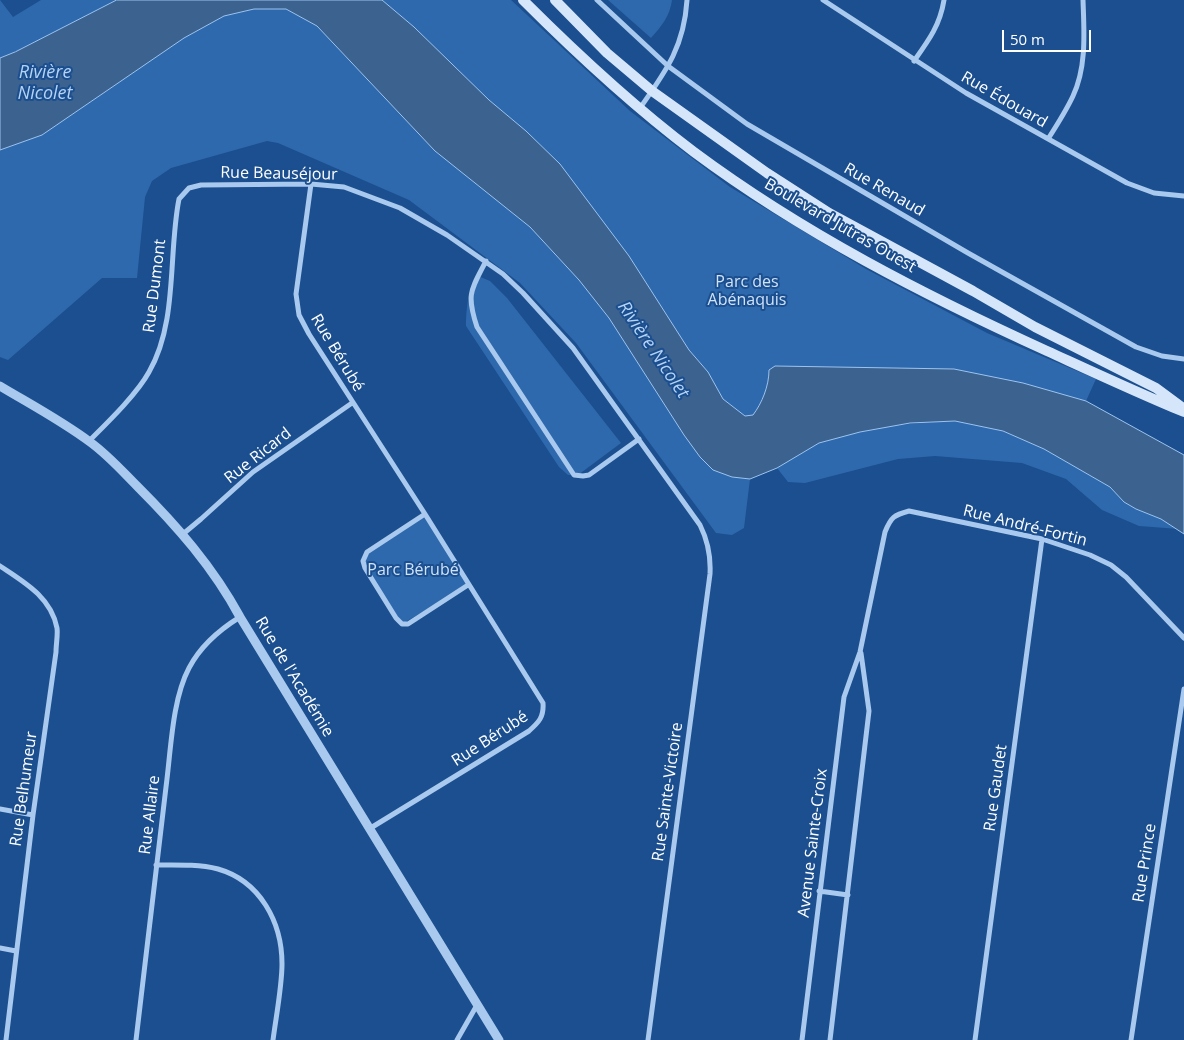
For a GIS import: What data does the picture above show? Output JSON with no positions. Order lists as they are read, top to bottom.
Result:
{
  "streets": {
    "main road": ["Boulevard Jutras Ouest"],
    "street": [
      "Rue Édouard",
      "Rue Beauséjour",
      "Rue Renaud",
      "Rue Dumont",
      "Rue Bérubé",
      "Rue Ricard",
      "Rue André-Fortin",
      "Rue de l'Académie",
      "Rue Gaudet",
      "Rue Belhumeur",
      "Rue Sainte-Victoire",
      "Rue Allaire",
      "Avenue Sainte-Croix",
      "Rue Prince"
    ]
  },
  "crossings": [
    ["Rue Beauséjour", "Rue Dumont"],
    ["Rue Beauséjour", "Rue Bérubé"],
    ["Rue Beauséjour", "Rue Sainte-Victoire"],
    ["Rue Dumont", "Rue de l'Académie"],
    ["Rue Bérubé", "Rue Ricard"],
    ["Rue Bérubé", "Rue de l'Académie"],
    ["Rue Ricard", "Rue de l'Académie"],
    ["Rue André-Fortin", "Rue Gaudet"],
    ["Rue André-Fortin", "Avenue Sainte-Croix"],
    ["Rue de l'Académie", "Rue Allaire"]
  ],
  "water": ["Rivière Nicolet"],
  "parks": ["Parc des Abénaquis", "Parc Bérubé"],
  "scale_bar": "50 m"
}
